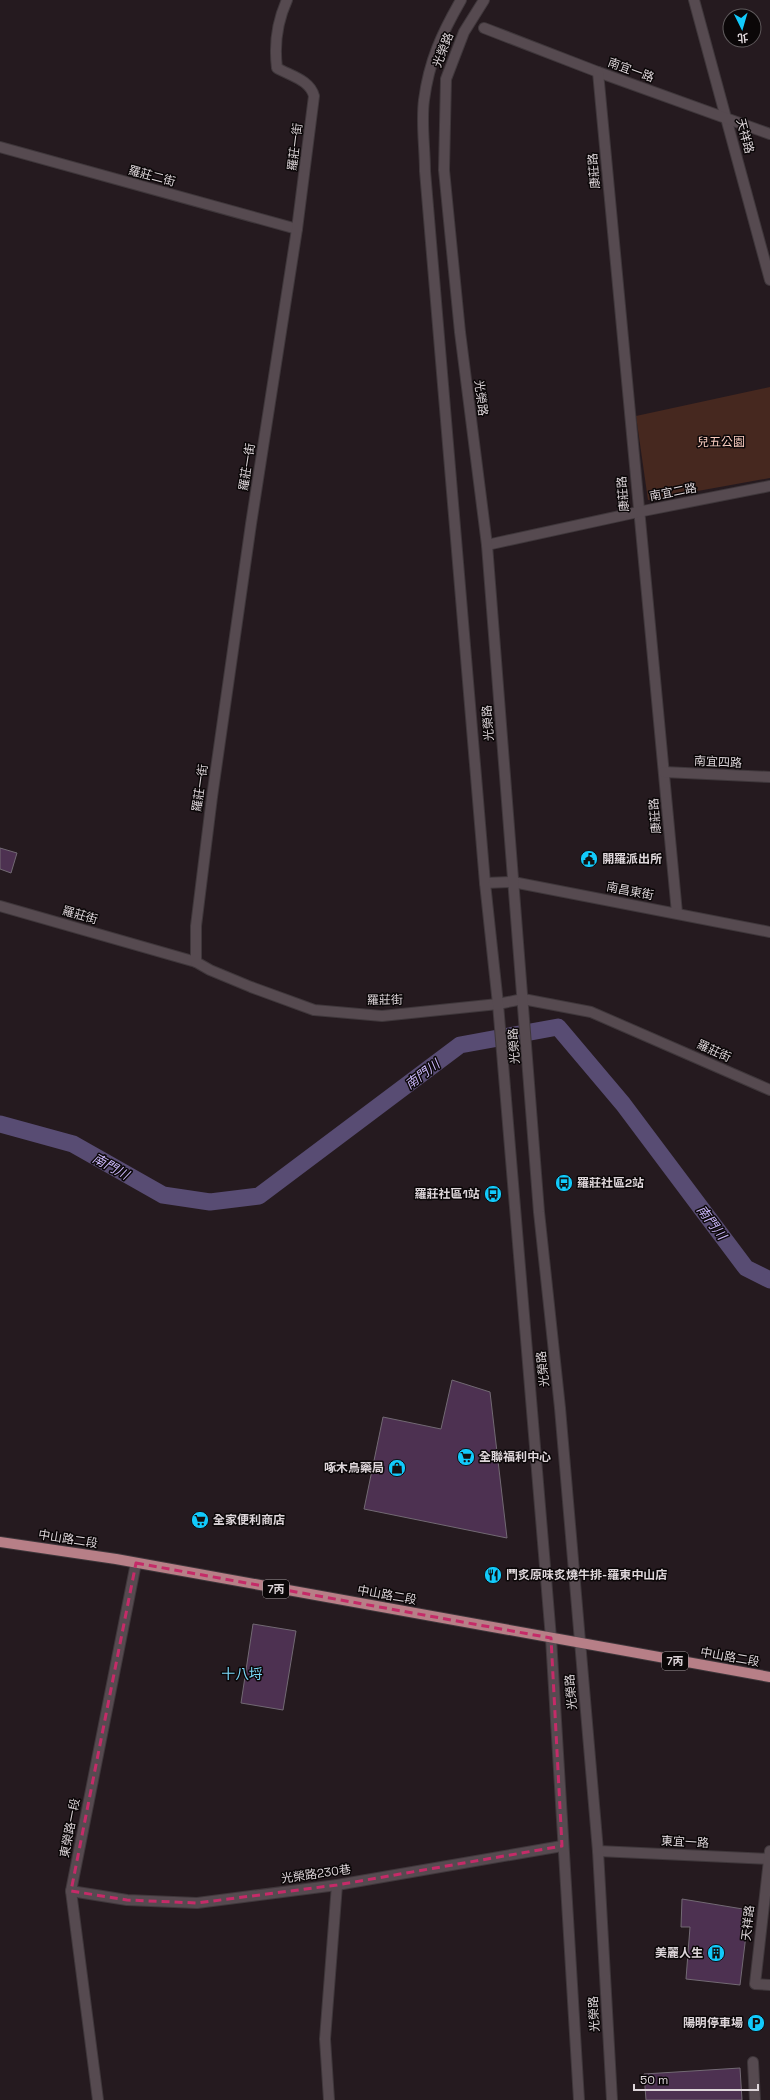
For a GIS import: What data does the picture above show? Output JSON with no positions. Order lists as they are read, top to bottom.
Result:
{
  "streets": {
    "main road": ["中山路二段", "7丙"],
    "street": [
      "光榮路",
      "南宜一路",
      "天祥路",
      "羅莊一街",
      "康莊路",
      "羅莊二街",
      "南宜二路",
      "南宜四路",
      "南昌東街",
      "羅莊街",
      "東榮路一段",
      "東宜一路",
      "光榮路230巷"
    ]
  },
  "crossings": [
    ["光榮路", "南宜二路"],
    ["光榮路", "南昌東街"],
    ["光榮路", "羅莊街"],
    ["光榮路", "中山路二段"],
    ["光榮路", "東宜一路"],
    ["光榮路", "光榮路230巷"],
    ["南宜一路", "天祥路"],
    ["南宜一路", "康莊路"],
    ["天祥路", "東宜一路"],
    ["羅莊一街", "羅莊二街"],
    ["羅莊一街", "羅莊街"],
    ["康莊路", "南宜二路"],
    ["康莊路", "南宜四路"],
    ["康莊路", "南昌東街"],
    ["中山路二段", "東榮路一段"],
    ["東榮路一段", "光榮路230巷"]
  ],
  "districts": ["十八埒"],
  "water": ["南門川"],
  "parks": ["兒五公園"],
  "places": {
    "public building": ["開羅派出所"],
    "bus stop": ["羅莊社區2站", "羅莊社區1站"],
    "supermarket": ["全聯福利中心", "全家便利商店"],
    "shop": ["啄木鳥藥局"],
    "restaurant": ["鬥炙原味炙燒牛排-羅東中山店"],
    "building": ["美麗人生"],
    "parking": ["陽明停車場"]
  },
  "scale_bar": "50 m",
  "north": "bottom"
}
